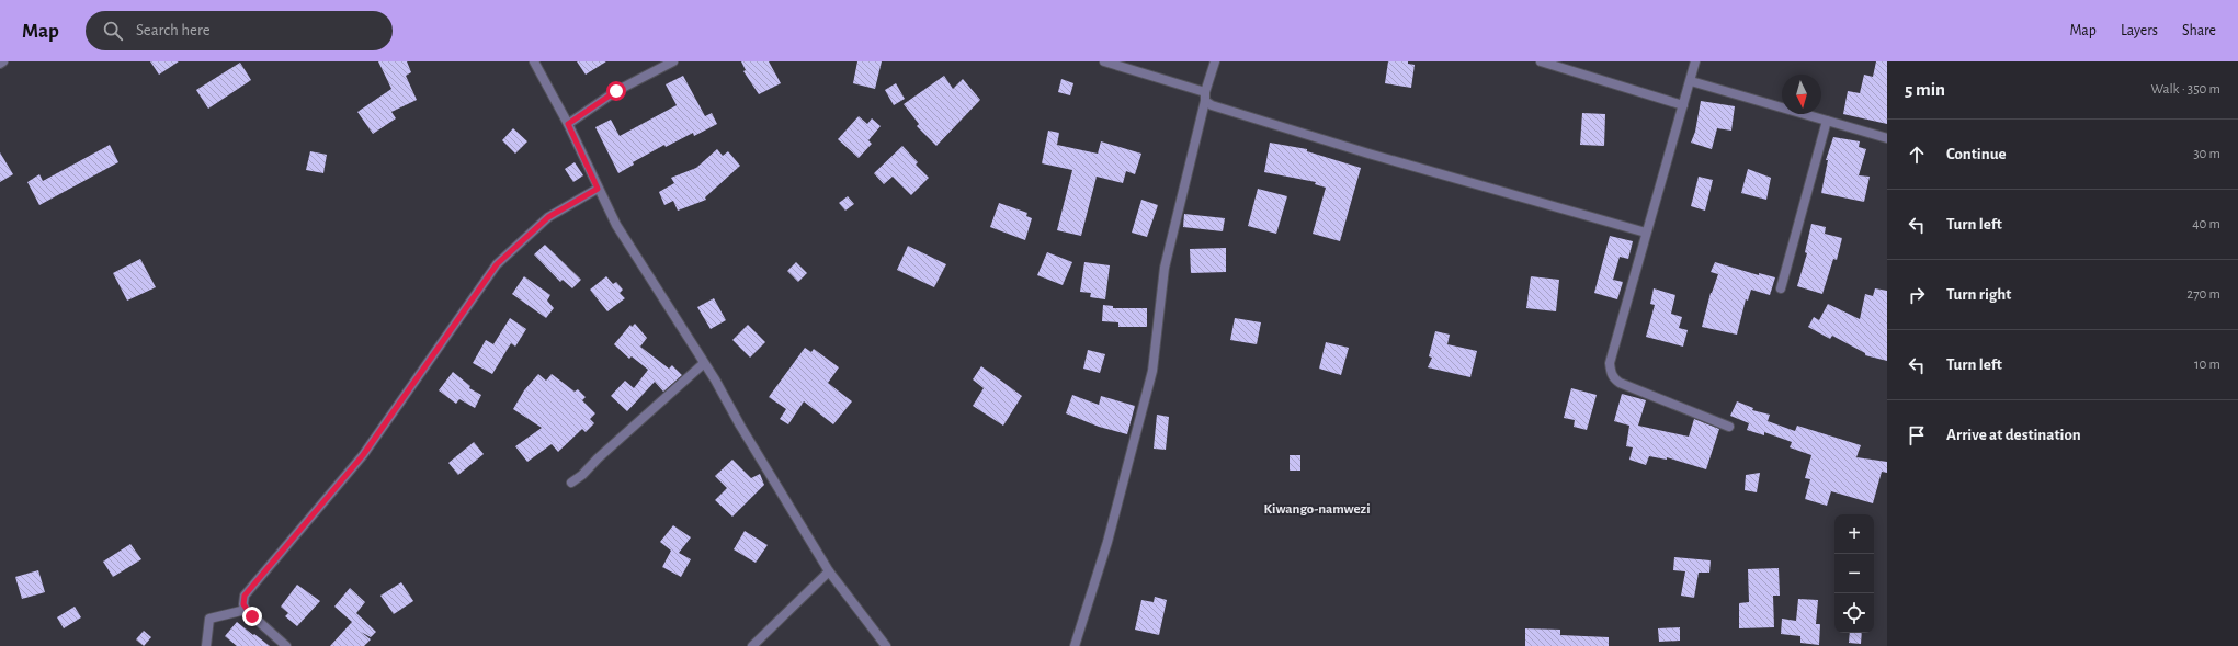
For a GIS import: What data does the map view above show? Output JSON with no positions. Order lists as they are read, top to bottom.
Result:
{
  "districts": ["Kiwango-namwezi"],
  "north": "bottom",
  "page": {
    "header": "Map",
    "search": "Search here",
    "nav": ["Map", "Layers", "Share"],
    "heading": ["5 min", "Walk · 350 m"],
    "list": [
      ["Continue", "30 m"],
      ["Turn left", "40 m"],
      ["Turn right", "270 m"],
      ["Turn left", "10 m"],
      "Arrive at destination"
    ],
    "map_buttons": ["+", "−"]
  }
}
